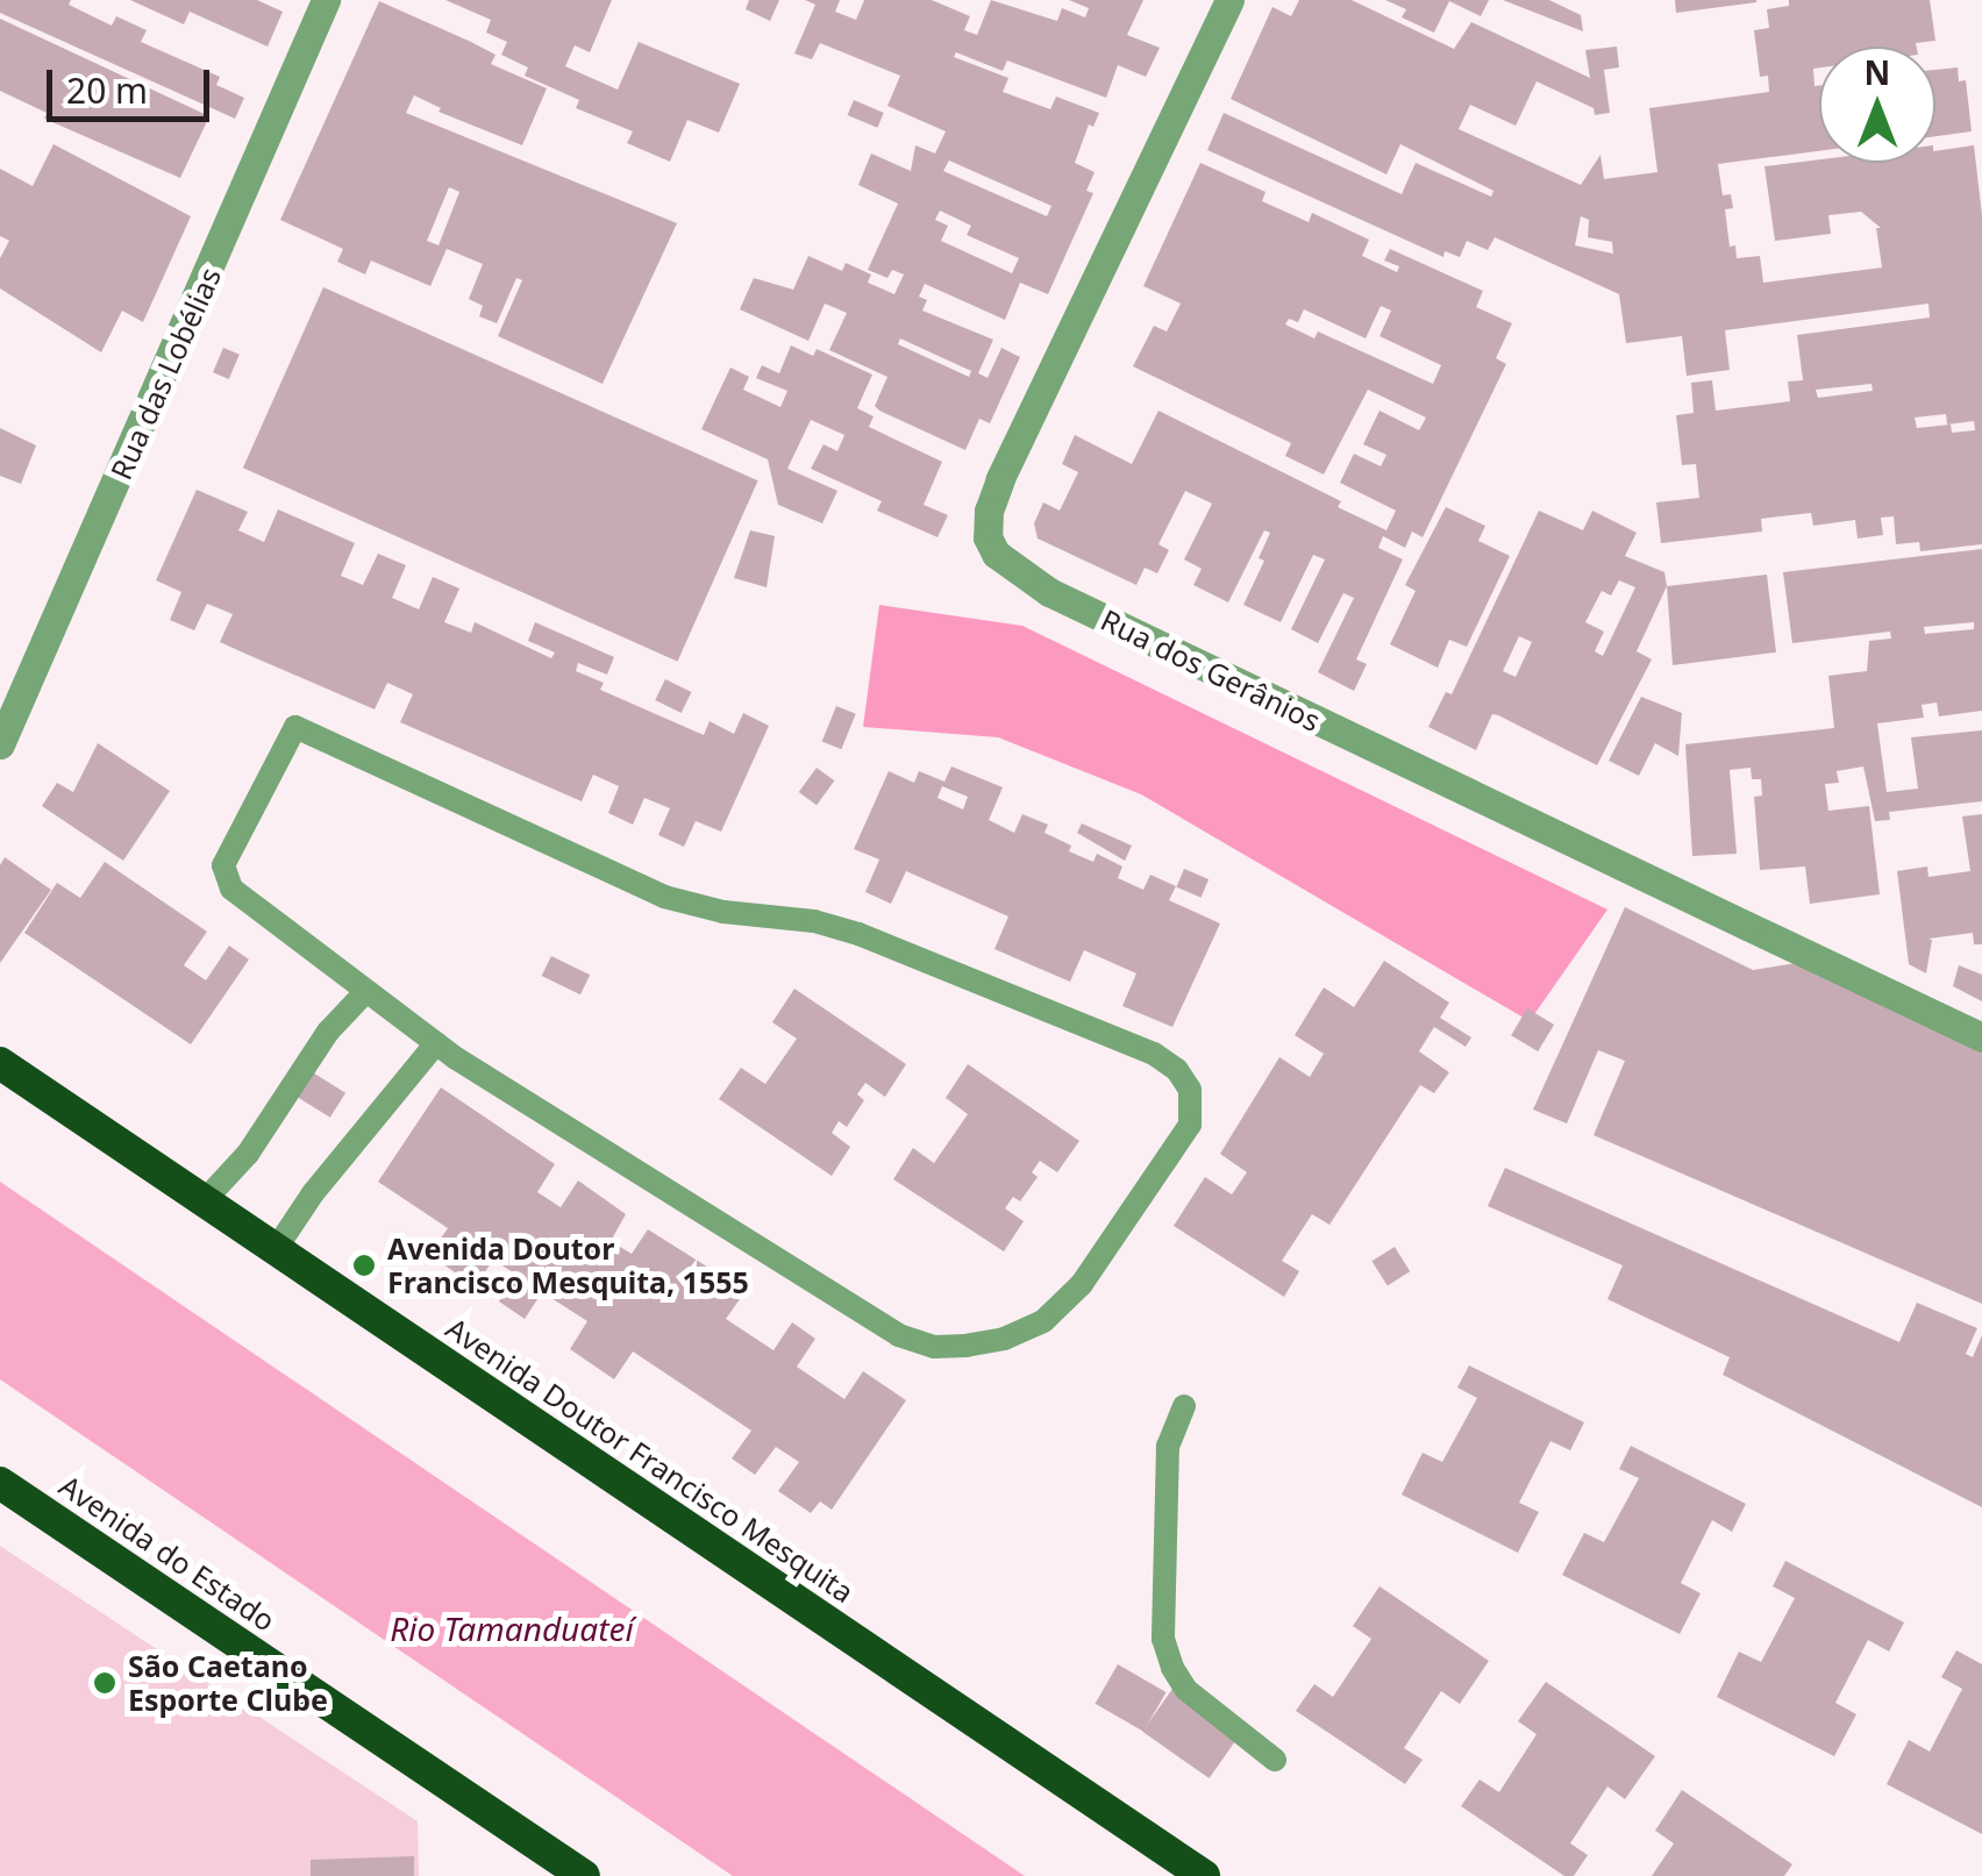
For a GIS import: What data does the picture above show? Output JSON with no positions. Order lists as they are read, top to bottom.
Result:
{
  "streets": {
    "highway": ["Avenida Doutor Francisco Mesquita", "Avenida do Estado"],
    "street": ["Rua das Lobélias", "Rua dos Gerânios"]
  },
  "water": ["Rio Tamanduateí"],
  "places": ["Avenida Doutor Francisco Mesquita, 1555", "São Caetano Esporte Clube"],
  "scale_bar": "20 m",
  "north": "top"
}
